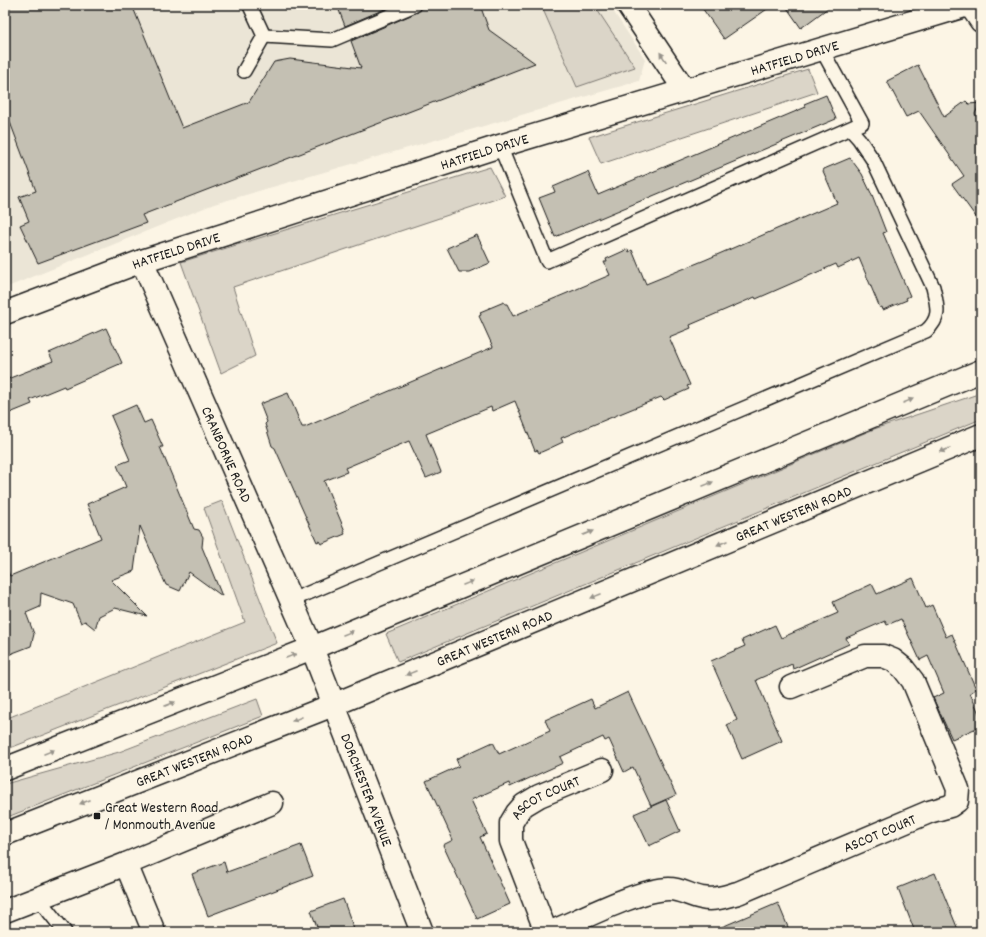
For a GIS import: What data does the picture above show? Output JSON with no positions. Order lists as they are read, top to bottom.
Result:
{
  "streets": {
    "street": [
      "HATFIELD DRIVE",
      "CRANBORNE ROAD",
      "GREAT WESTERN ROAD",
      "DORCHESTER AVENUE",
      "ASCOT COURT"
    ]
  },
  "crossings": [
    ["HATFIELD DRIVE", "CRANBORNE ROAD"],
    ["CRANBORNE ROAD", "DORCHESTER AVENUE"],
    ["GREAT WESTERN ROAD", "DORCHESTER AVENUE"]
  ],
  "places": {
    "transit": ["Great Western Road / Monmouth Avenue"]
  }
}
